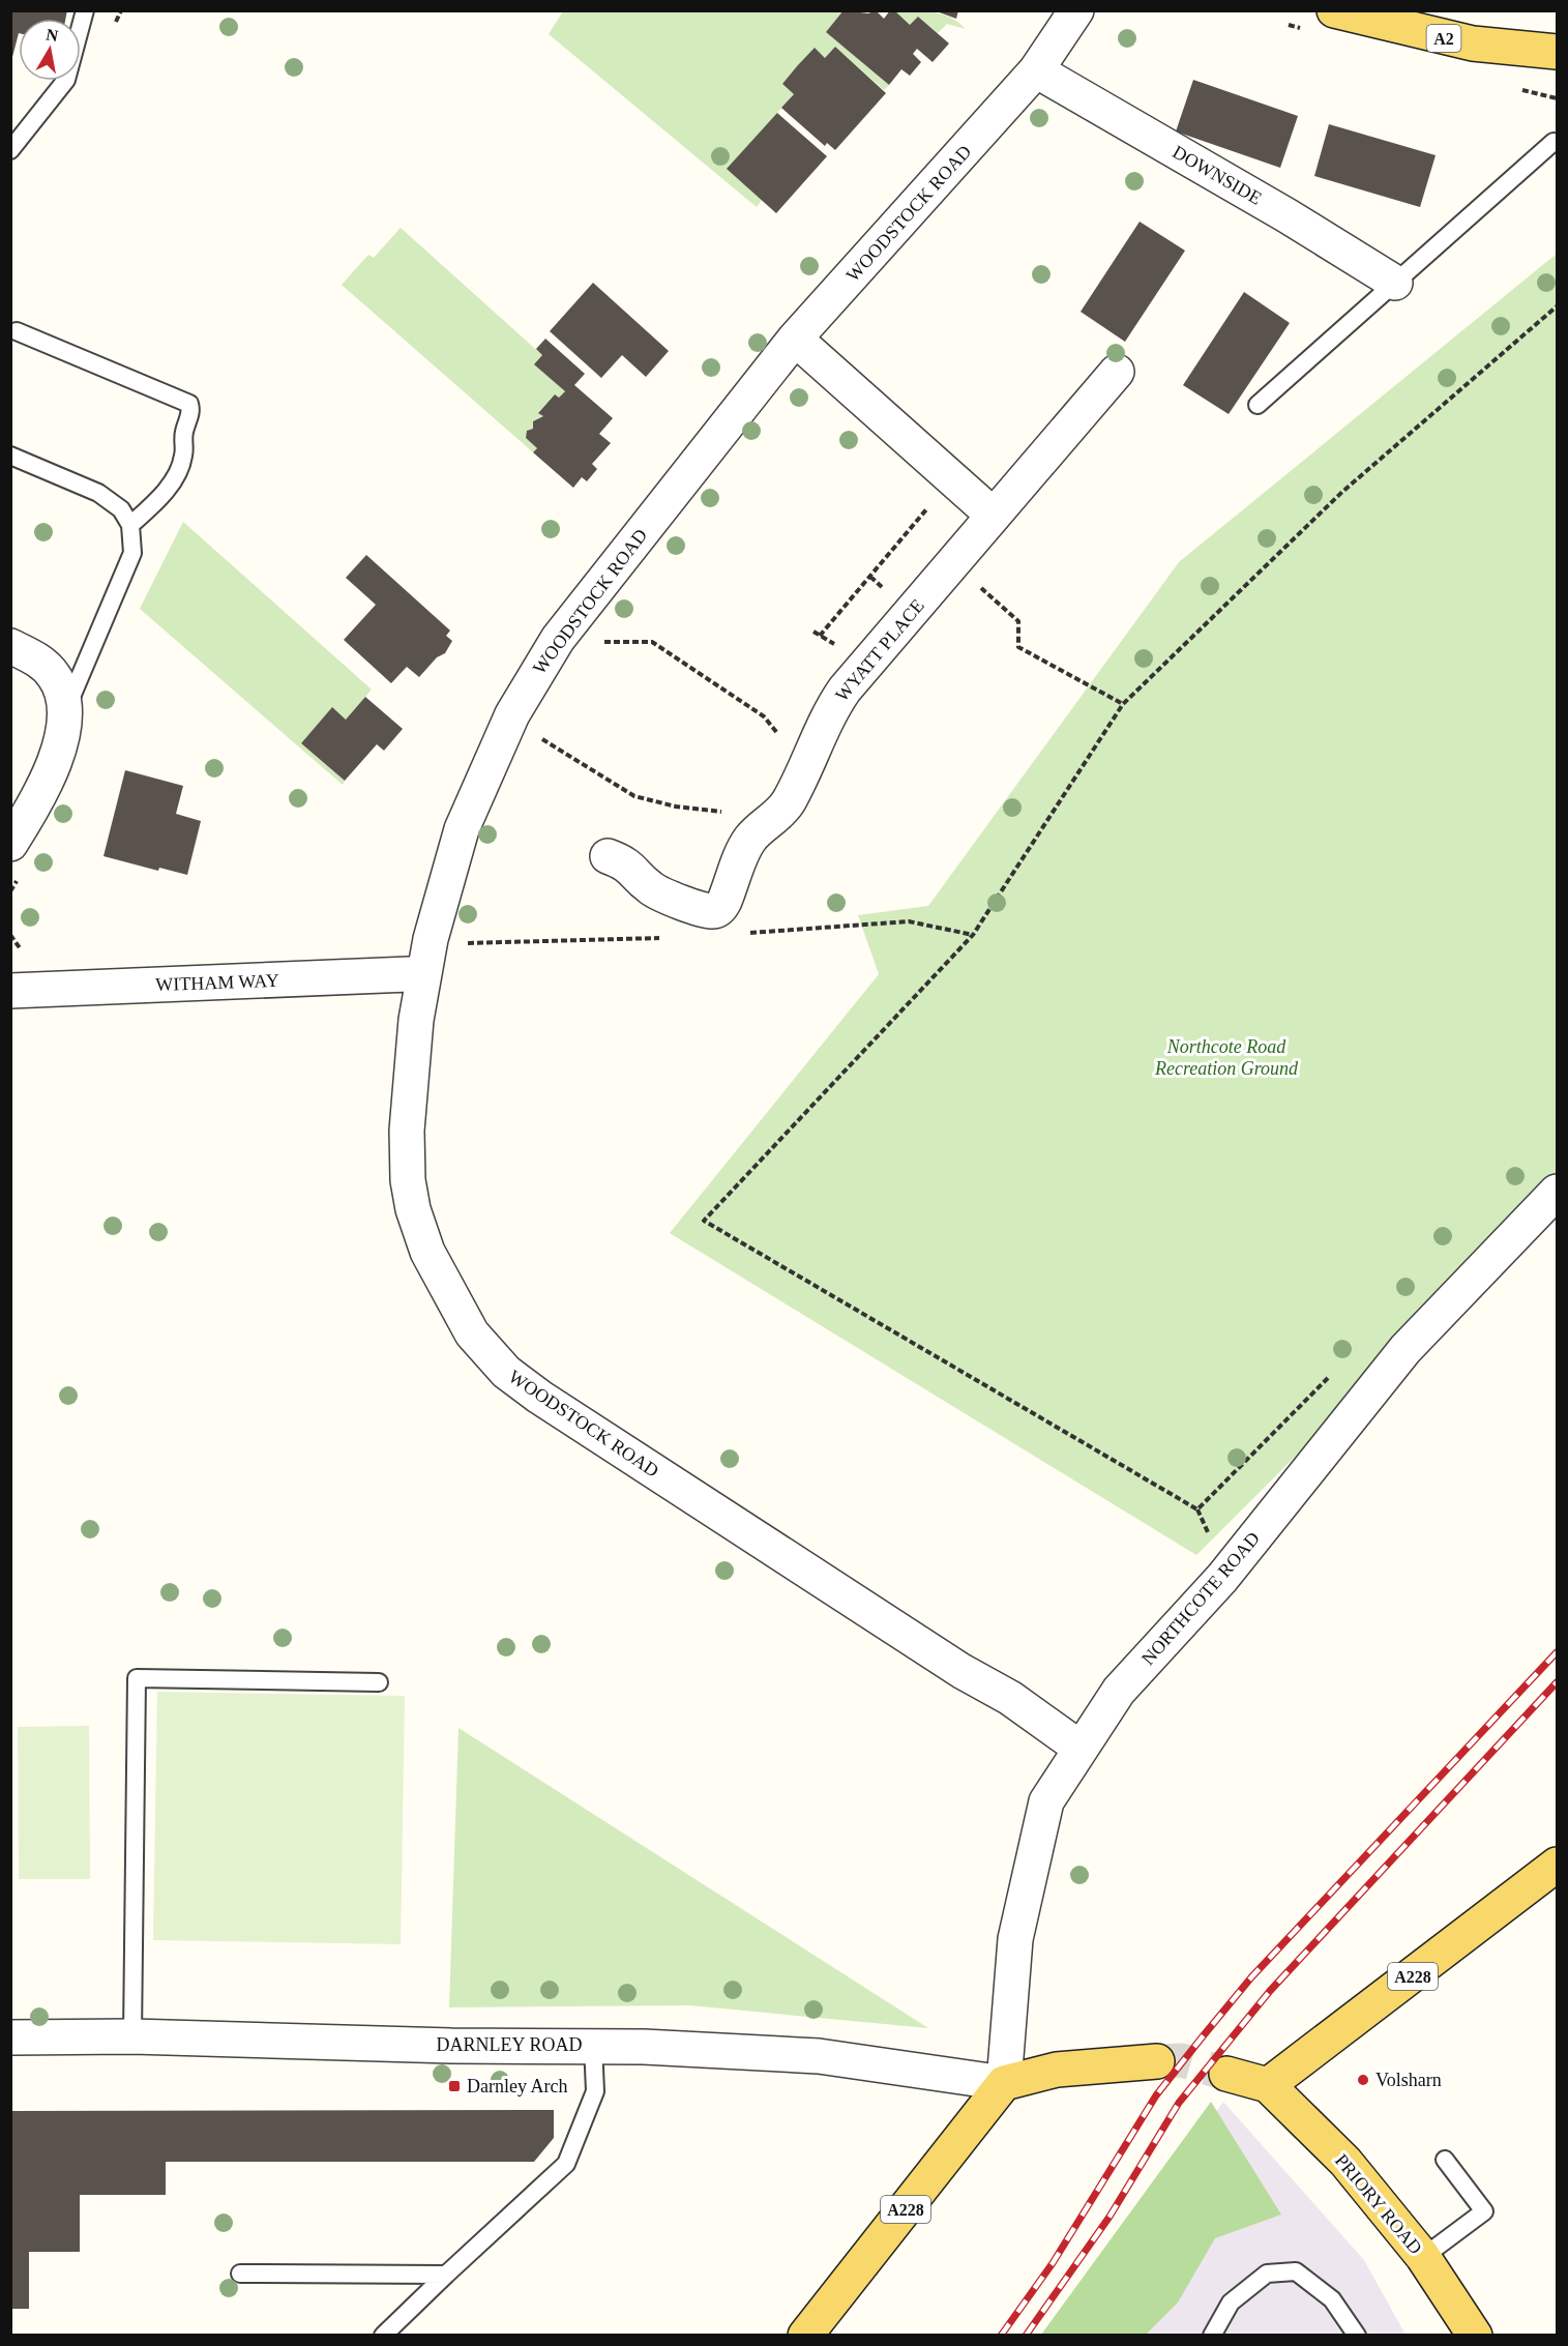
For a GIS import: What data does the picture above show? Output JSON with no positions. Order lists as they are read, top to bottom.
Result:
{
  "streets": {
    "main road": ["A2", "A228", "PRIORY ROAD"],
    "street": [
      "DOWNSIDE",
      "WOODSTOCK ROAD",
      "WYATT PLACE",
      "WITHAM WAY",
      "NORTHCOTE ROAD",
      "DARNLEY ROAD"
    ]
  },
  "crossings": [
    ["DOWNSIDE", "WOODSTOCK ROAD"],
    ["WOODSTOCK ROAD", "WITHAM WAY"],
    ["WOODSTOCK ROAD", "NORTHCOTE ROAD"],
    ["NORTHCOTE ROAD", "A228"],
    ["NORTHCOTE ROAD", "DARNLEY ROAD"],
    ["A228", "DARNLEY ROAD"],
    ["A228", "PRIORY ROAD"]
  ],
  "parks": ["Northcote Road Recreation Ground"],
  "places": {
    "other": ["Volsharn"],
    "transit": ["Darnley Arch"]
  },
  "north": "top"
}
